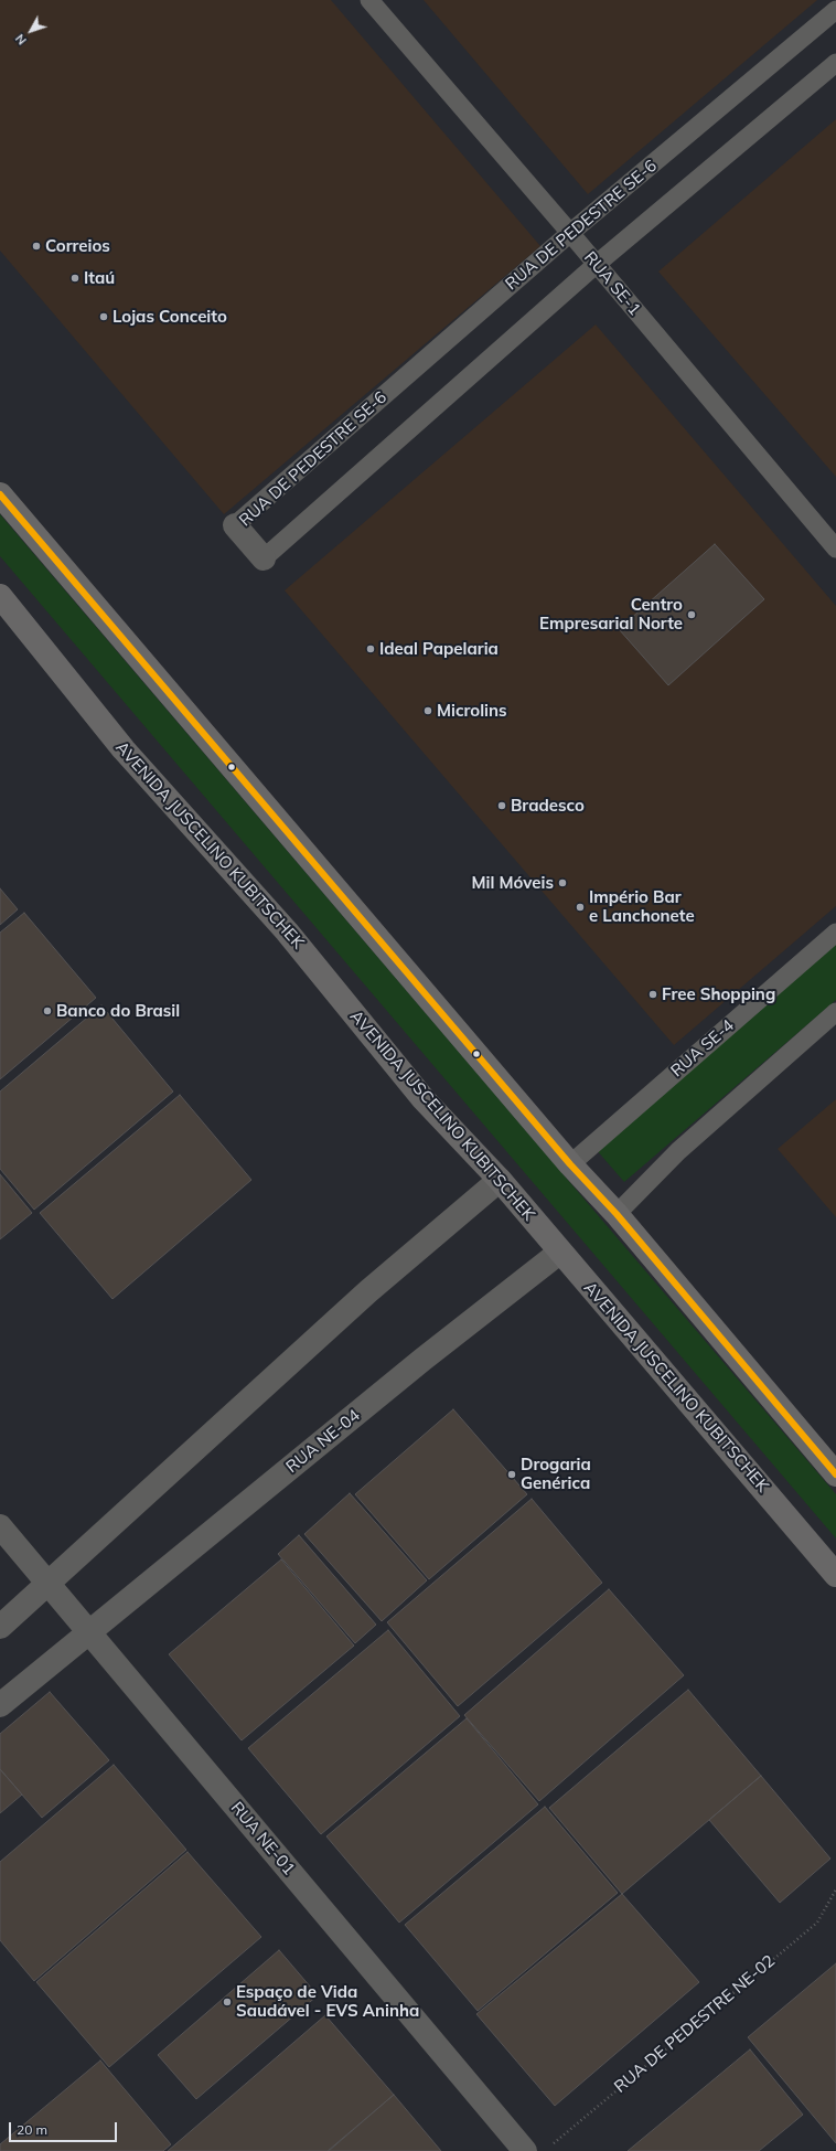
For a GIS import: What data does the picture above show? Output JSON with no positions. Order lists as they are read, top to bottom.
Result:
{
  "streets": {
    "main road": ["AVENIDA JUSCELINO KUBITSCHEK"],
    "street": ["RUA DE PEDESTRE SE-6", "RUA NE-04", "RUA NE-01"],
    "lane": ["RUA SE-1", "RUA SE-4"],
    "path": ["RUA DE PEDESTRE NE-02"]
  },
  "crossings": [
    ["RUA DE PEDESTRE SE-6", "RUA SE-1"],
    ["AVENIDA JUSCELINO KUBITSCHEK", "RUA NE-04"],
    ["RUA NE-04", "RUA NE-01"]
  ],
  "places": [
    "Correios",
    "Itaú",
    "Lojas Conceito",
    "Centro Empresarial Norte",
    "Ideal Papelaria",
    "Microlins",
    "Bradesco",
    "Mil Móveis",
    "Império Bar e Lanchonete",
    "Free Shopping",
    "Banco do Brasil",
    "Drogaria Genérica",
    "Espaço de Vida Saudável - EVS Aninha"
  ],
  "scale_bar": "20 m",
  "north": "bottom left"
}
